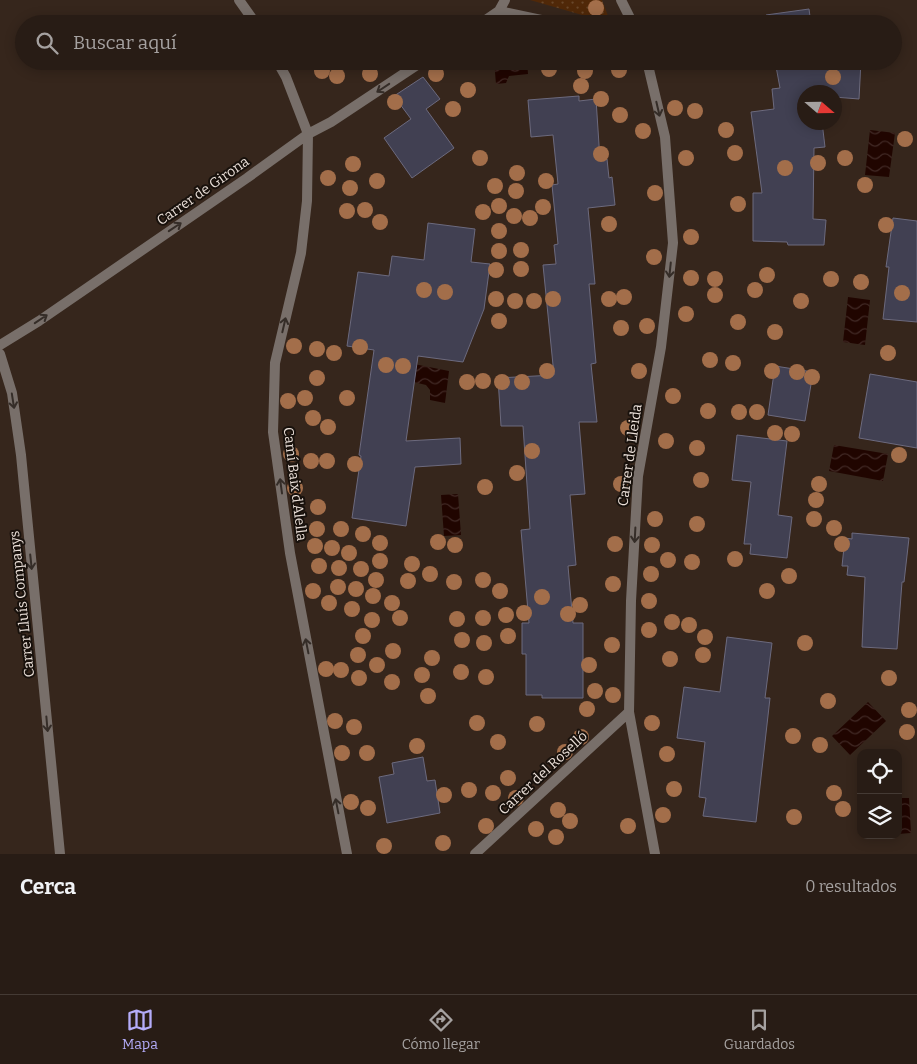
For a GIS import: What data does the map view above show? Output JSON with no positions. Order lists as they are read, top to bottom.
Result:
{
  "streets": {
    "street": [
      "Carrer de Girona",
      "Carrer de Lleida",
      "Camí Baix d'Alella",
      "Carrer Lluís Companys",
      "Carrer del Roselló"
    ]
  },
  "crossings": [
    ["Carrer de Girona", "Camí Baix d'Alella"],
    ["Carrer de Lleida", "Carrer del Roselló"]
  ],
  "one_way": ["Carrer de Lleida", "Camí Baix d'Alella", "Carrer Lluís Companys"],
  "north": "right",
  "page": {
    "search": "Buscar aquí",
    "heading": ["Cerca", "0 resultados"],
    "nav": ["Mapa", "Cómo llegar", "Guardados"]
  }
}
